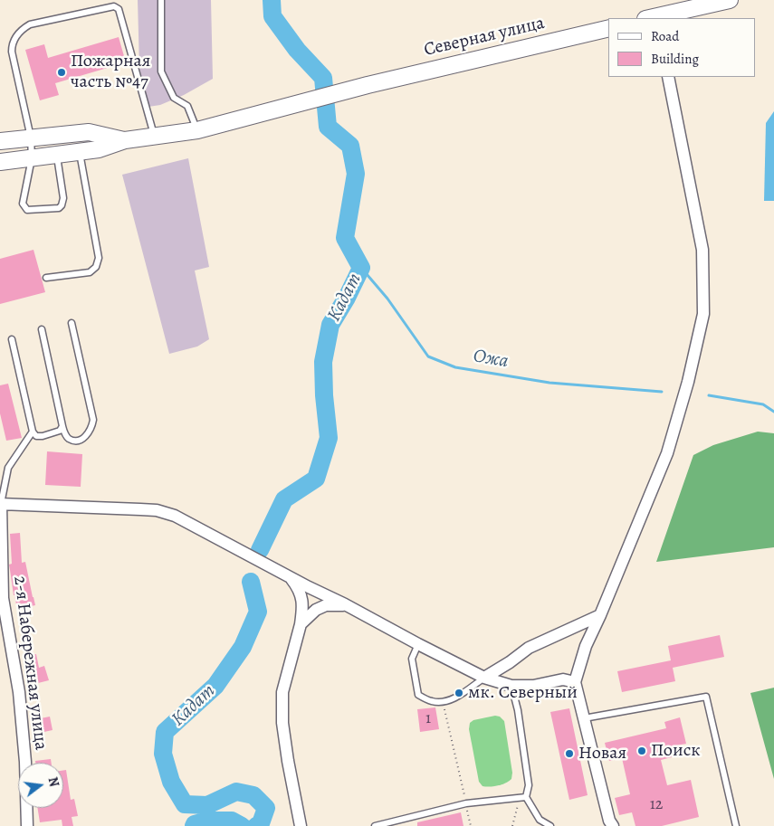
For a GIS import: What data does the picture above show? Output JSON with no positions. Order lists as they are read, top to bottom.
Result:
{
  "streets": {
    "street": ["Северная улица", "2-я Набережная улица"]
  },
  "water": ["Кадат", "Ожа"],
  "places": [
    "Пожарная часть №47",
    "мк. Северный",
    "Поиск",
    "Новая"
  ],
  "house_numbers": ["1", "12"],
  "legend": ["Road", "Building"],
  "north": "right"
}
